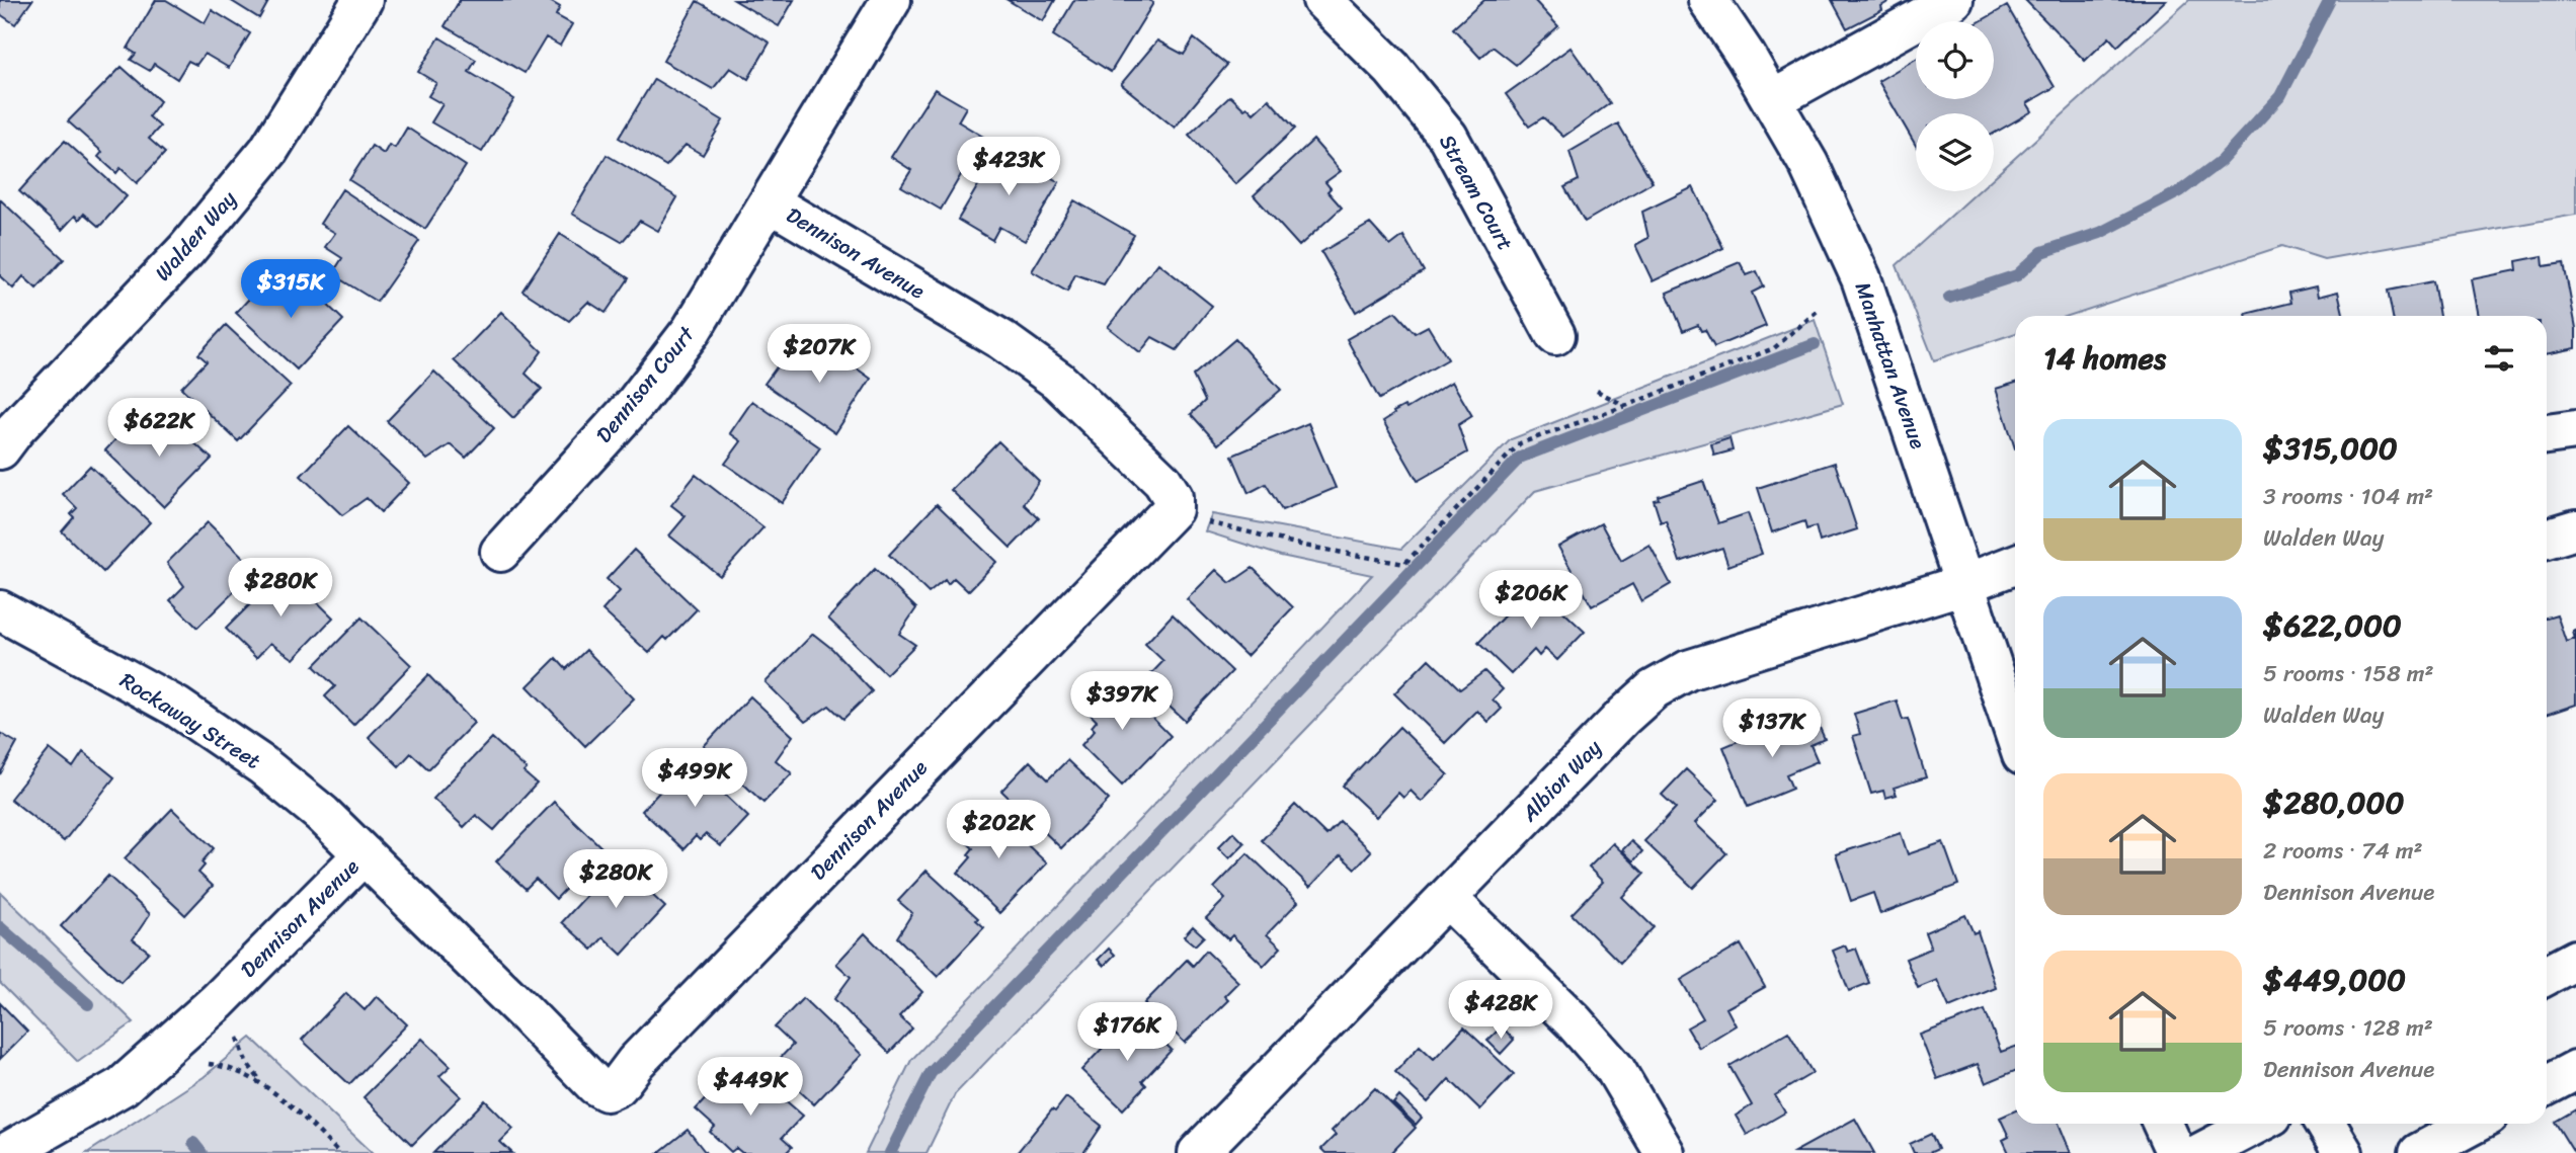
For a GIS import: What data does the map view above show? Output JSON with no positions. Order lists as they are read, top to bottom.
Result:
{
  "streets": {
    "street": [
      "Stream Court",
      "Walden Way",
      "Dennison Avenue",
      "Manhattan Avenue",
      "Dennison Court",
      "Rockaway Street",
      "Albion Way"
    ]
  },
  "crossings": [
    ["Dennison Avenue", "Dennison Court"],
    ["Dennison Avenue", "Rockaway Street"],
    ["Manhattan Avenue", "Albion Way"]
  ],
  "page": {
    "price": [
      "$423K",
      "$315K",
      "$207K",
      "$622K",
      "$280K",
      "$206K",
      "$397K",
      "$137K",
      "$499K",
      "$202K",
      "$280K",
      "$428K",
      "$176K",
      "$449K"
    ],
    "heading": "14 homes",
    "list": [
      {
        "name": "$315,000",
        "note": "3 rooms · 104 m² · Walden Way"
      },
      {
        "name": "$622,000",
        "note": "5 rooms · 158 m² · Walden Way"
      },
      {
        "name": "$280,000",
        "note": "2 rooms · 74 m² · Dennison Avenue"
      },
      {
        "name": "$449,000",
        "note": "5 rooms · 128 m² · Dennison Avenue"
      }
    ]
  }
}
